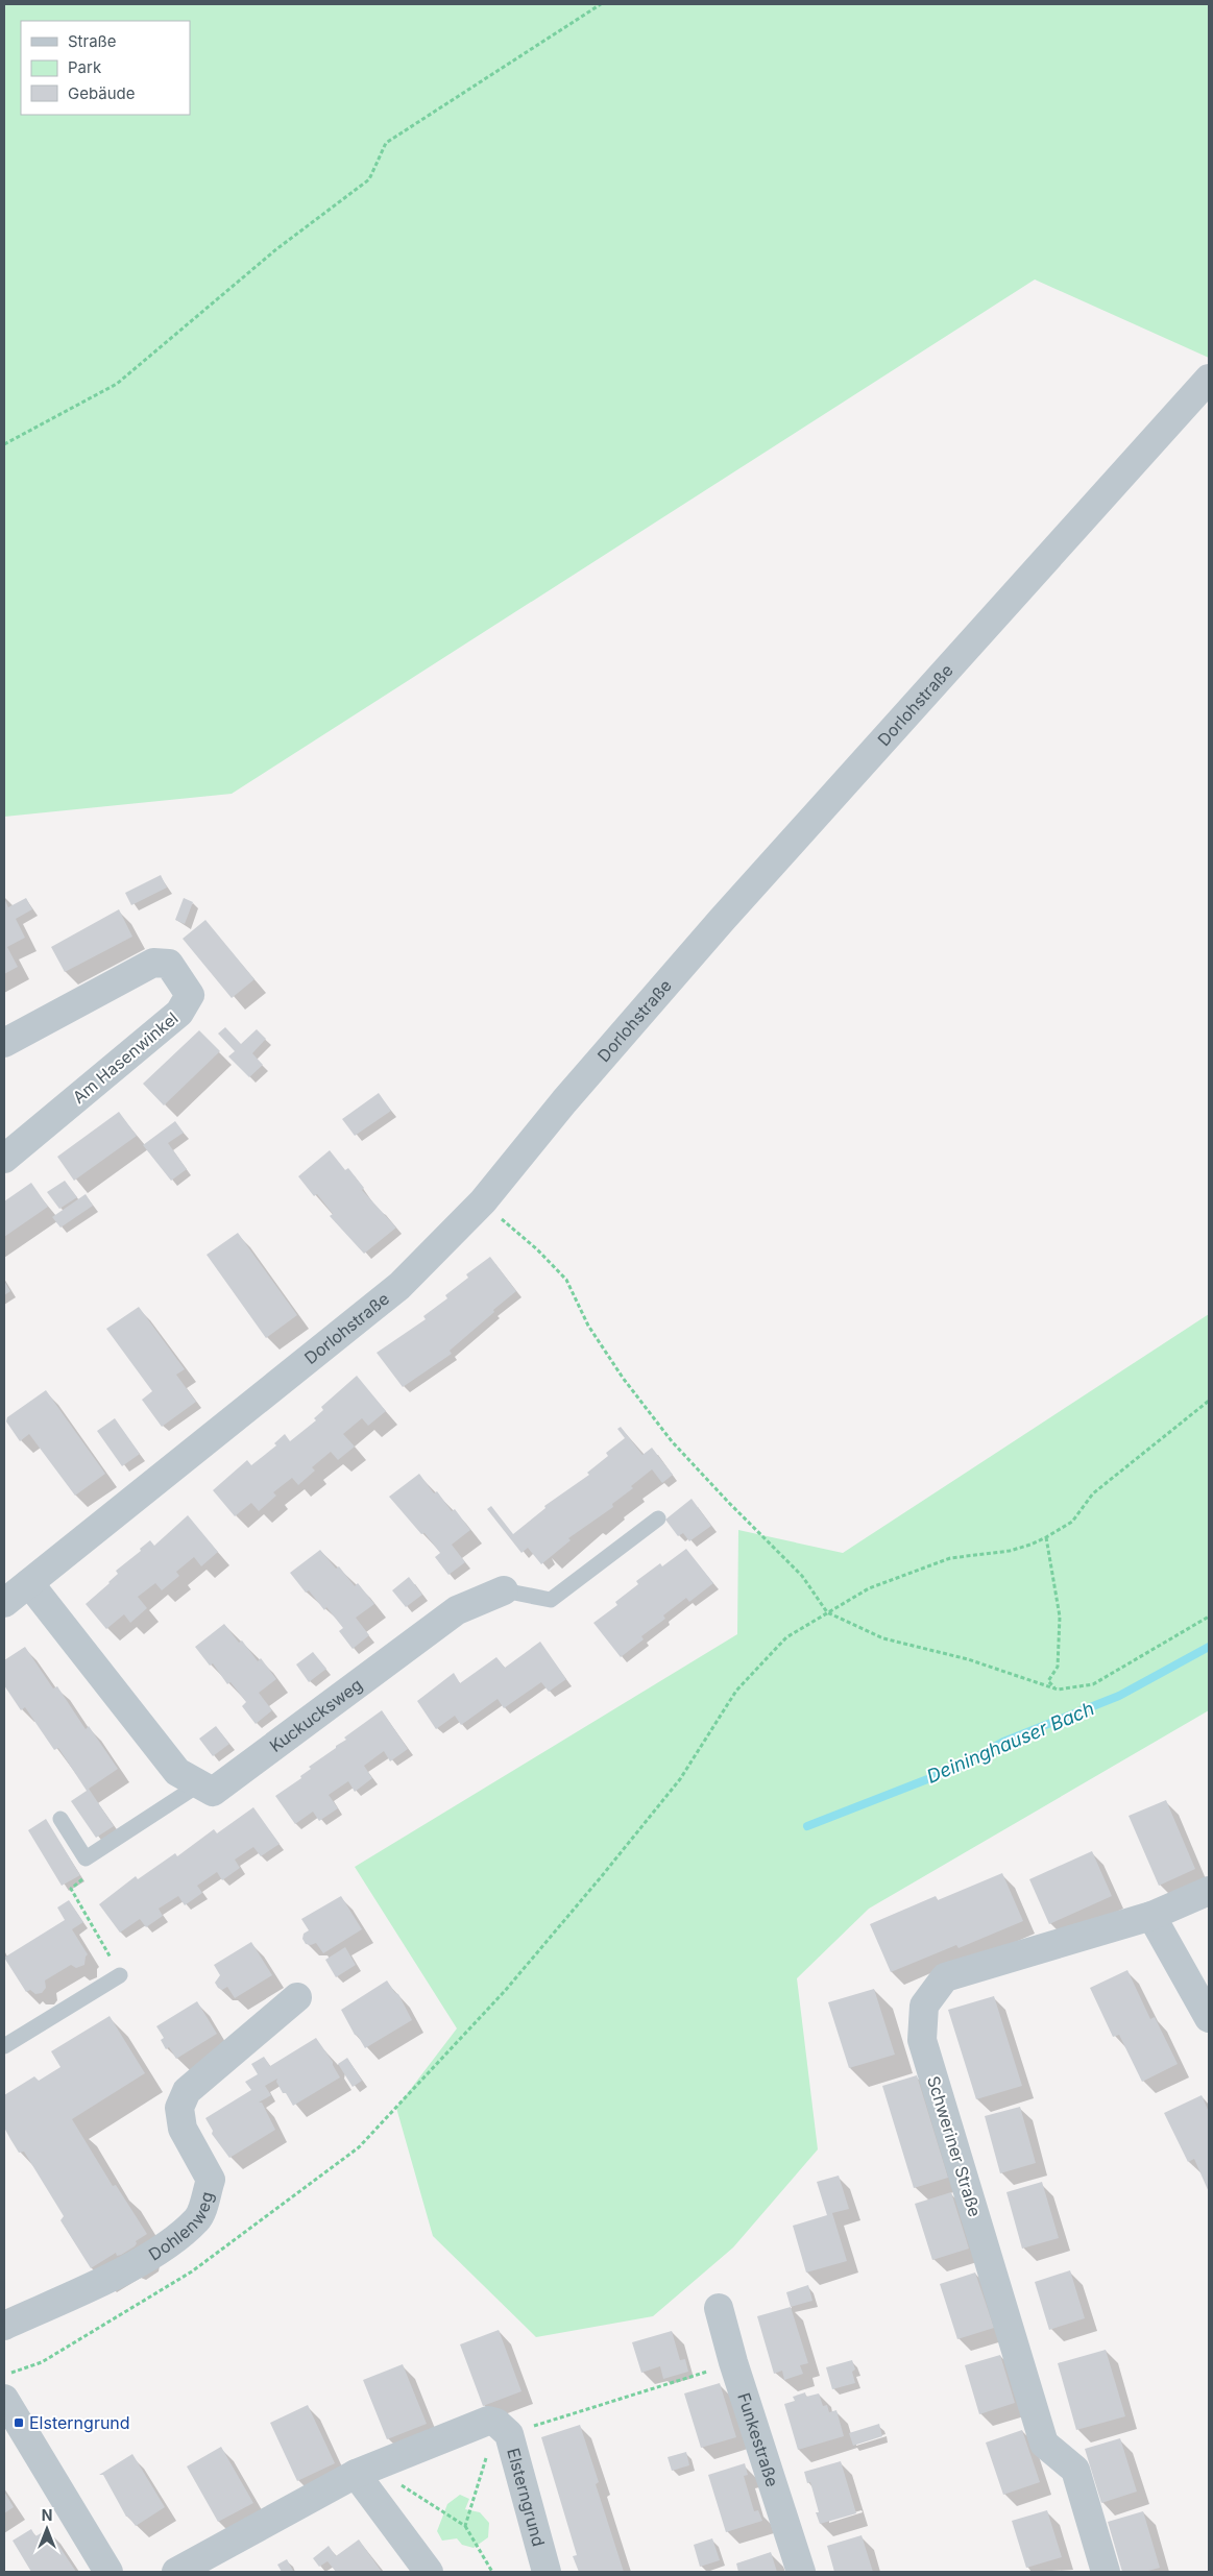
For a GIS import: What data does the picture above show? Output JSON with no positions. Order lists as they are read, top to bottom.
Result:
{
  "streets": {
    "street": [
      "Dorlohstraße",
      "Am Hasenwinkel",
      "Kuckucksweg",
      "Schweriner Straße",
      "Dohlenweg",
      "Funkestraße",
      "Elsterngrund"
    ]
  },
  "crossings": [
    ["Dorlohstraße", "Kuckucksweg"]
  ],
  "water": ["Deininghauser Bach"],
  "places": {
    "transit": ["Elsterngrund"]
  },
  "legend": ["Straße", "Park", "Gebäude"],
  "north": "top"
}
